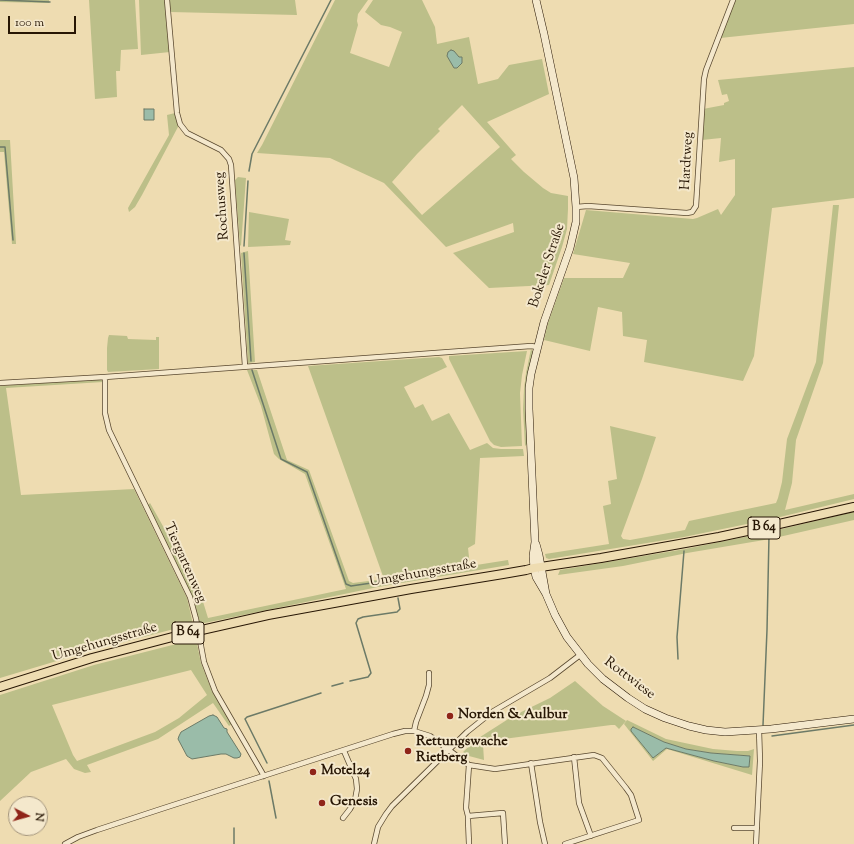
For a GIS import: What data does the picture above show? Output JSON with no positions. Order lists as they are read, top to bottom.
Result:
{
  "streets": {
    "main road": [
      "Bokeler Straße",
      "B 64",
      "Umgehungsstraße",
      "Rottwiese"
    ],
    "street": ["Hardtweg", "Rochusweg", "Tiergartenweg"]
  },
  "crossings": [
    ["Hardtweg", "Bokeler Straße"],
    ["Bokeler Straße", "Umgehungsstraße"],
    ["Bokeler Straße", "Rottwiese"],
    ["Umgehungsstraße", "Rottwiese"]
  ],
  "places": [
    "Norden & Aulbur",
    "Rettungswache Rietberg",
    "Motel24",
    "Genesis"
  ],
  "scale_bar": "100 m",
  "north": "right"
}
